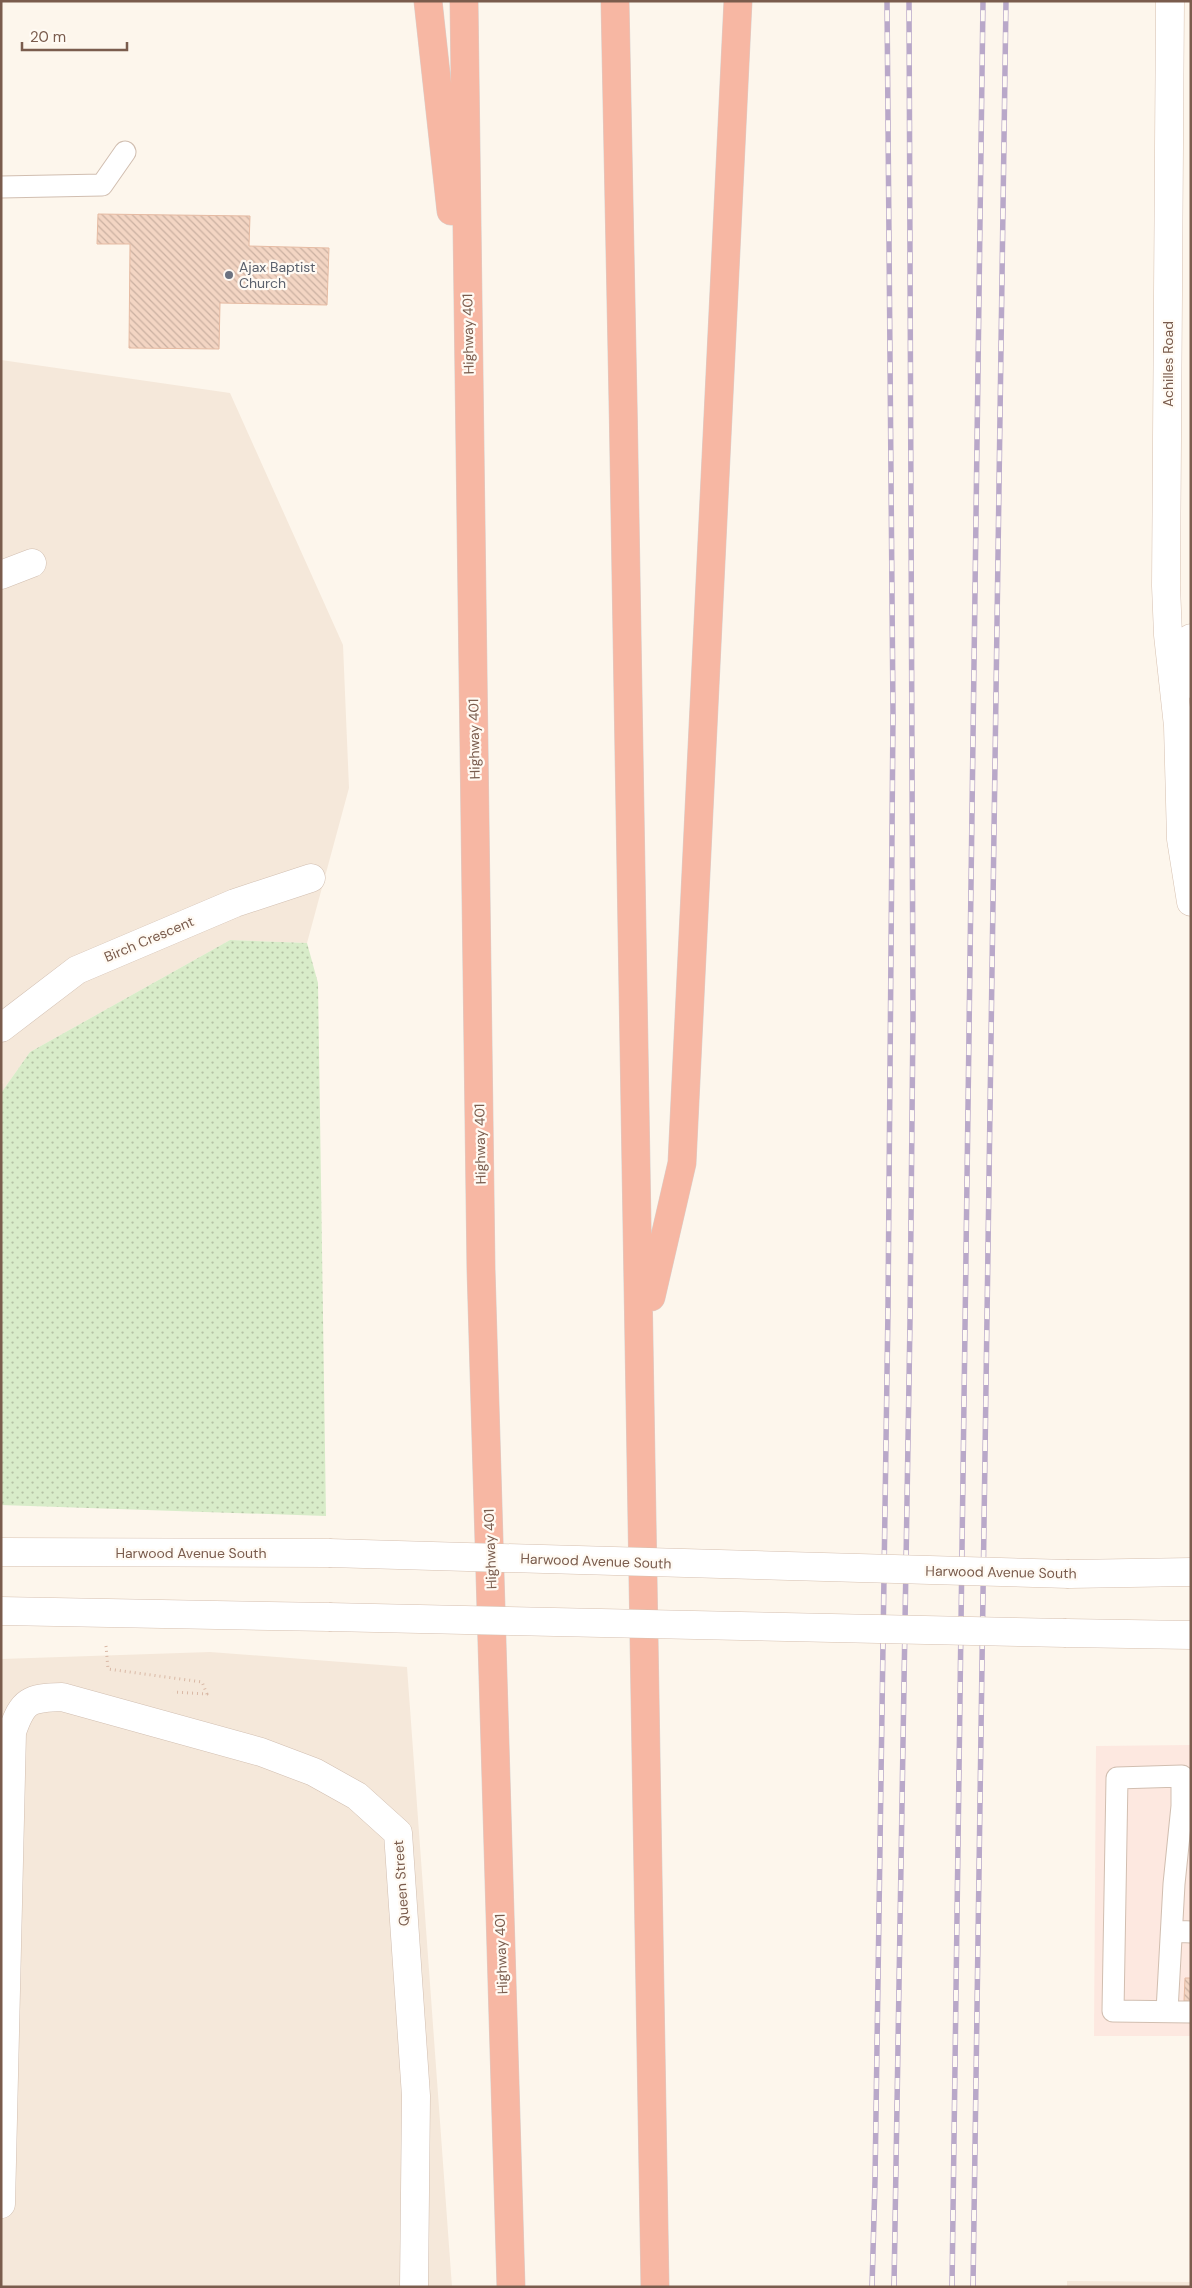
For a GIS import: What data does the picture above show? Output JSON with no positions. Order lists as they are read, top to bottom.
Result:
{
  "streets": {
    "highway": ["Highway 401"],
    "street": [
      "Achilles Road",
      "Birch Crescent",
      "Harwood Avenue South",
      "Queen Street"
    ]
  },
  "places": ["Ajax Baptist Church"],
  "scale_bar": "20 m"
}
